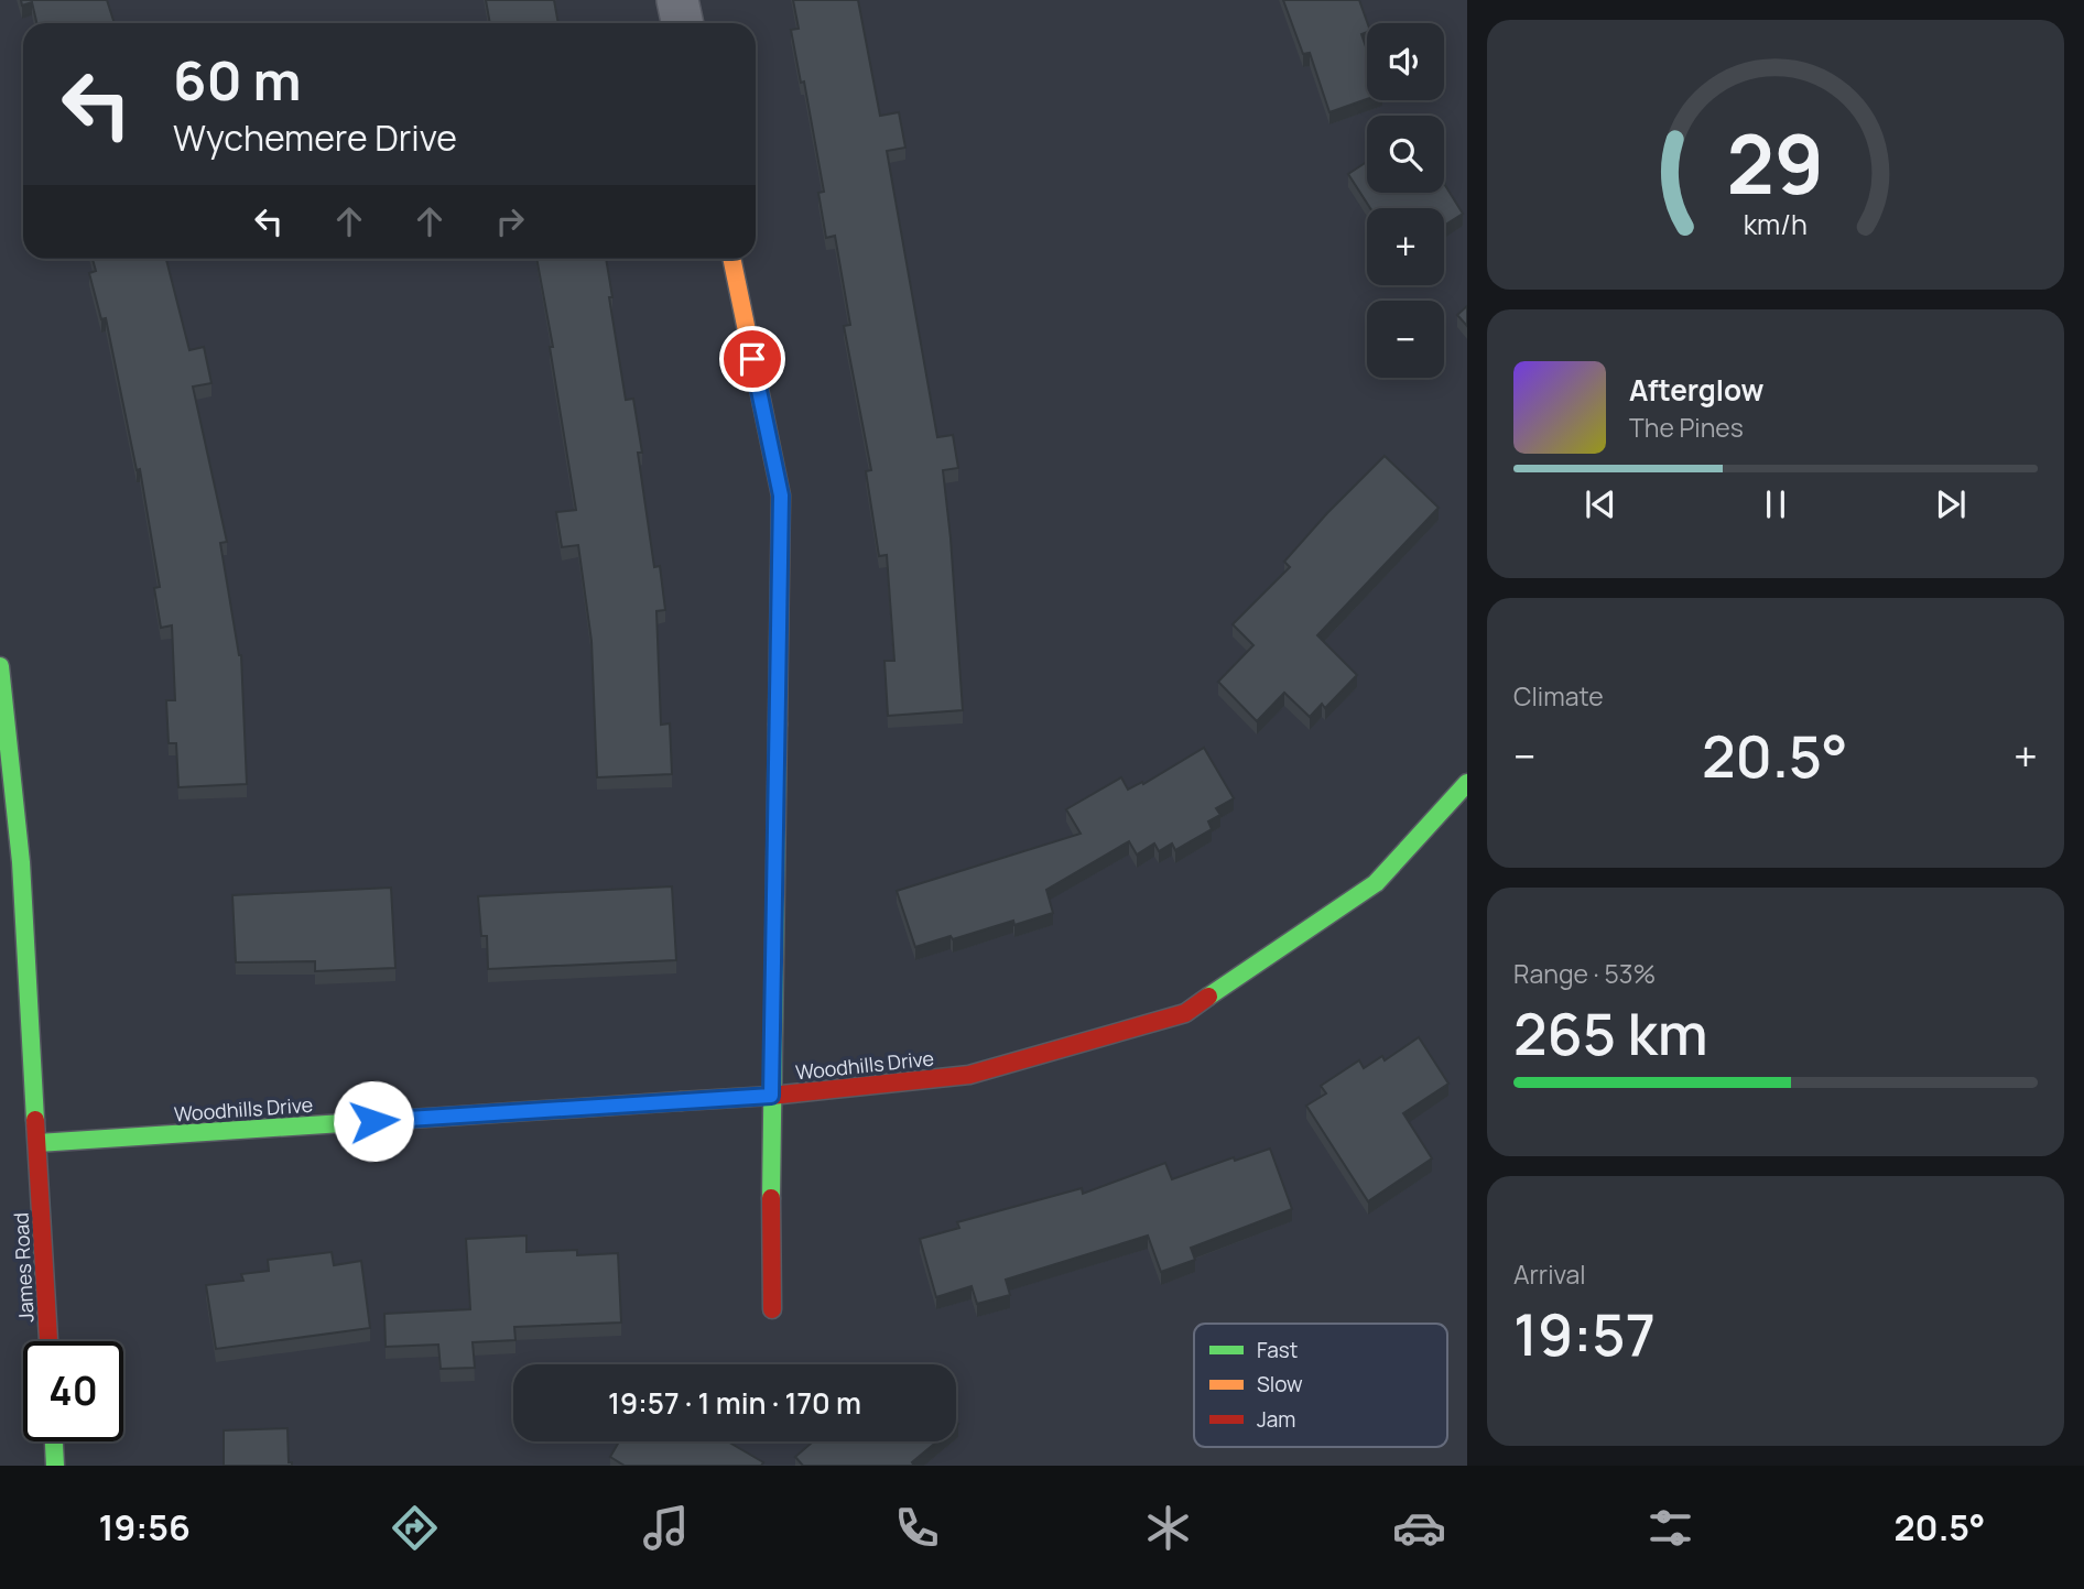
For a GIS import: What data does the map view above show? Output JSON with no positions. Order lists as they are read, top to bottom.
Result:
{
  "streets": {
    "street": ["Woodhills Drive", "James Road"]
  },
  "crossings": [
    ["Woodhills Drive", "James Road"]
  ],
  "legend": ["Fast", "Slow", "Jam"],
  "page": {
    "map_buttons": ["+", "−"],
    "turn": ["60 m", "Wychemere Drive"],
    "song": ["Afterglow", "The Pines"],
    "tile": [
      "Climate",
      ["Range · 53%", "265 km"],
      ["Arrival", "19:57"]
    ],
    "heat": ["−", "20.5°", "+"],
    "limit": "40",
    "trip": "19:57 · 1 min · 170 m",
    "tabs": ["19:56", "20.5°"],
    "gauge": ["29", "km/h"]
  }
}
